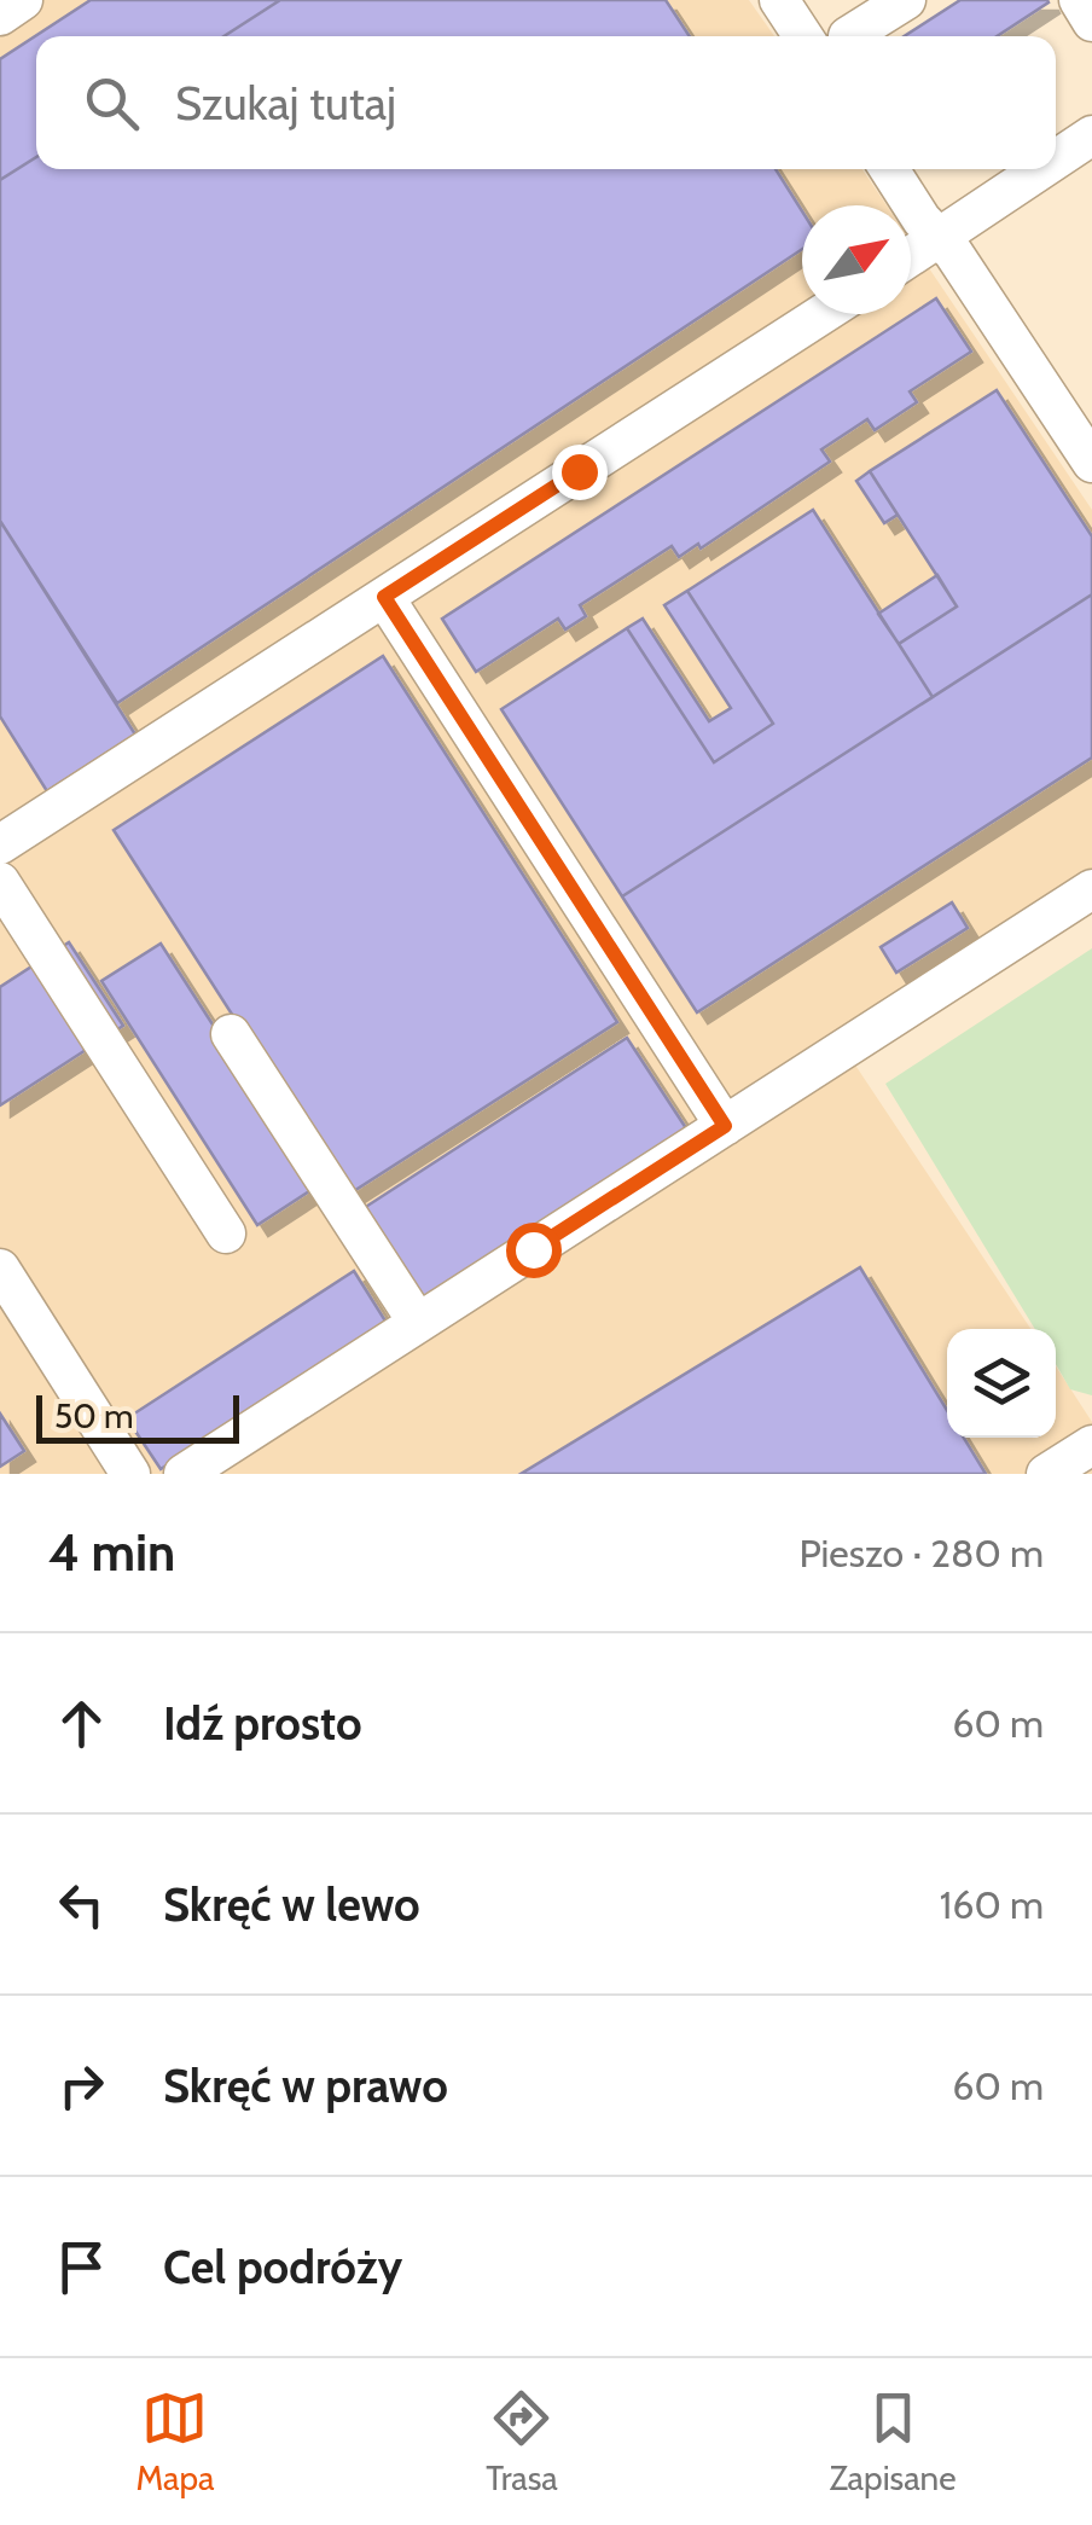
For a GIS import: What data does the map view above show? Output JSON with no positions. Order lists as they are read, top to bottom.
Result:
{
  "scale_bar": "50 m",
  "north": "top right",
  "page": {
    "search": "Szukaj tutaj",
    "scale": "50 m",
    "heading": ["4 min", "Pieszo · 280 m"],
    "list": [
      ["Idź prosto", "60 m"],
      ["Skręć w lewo", "160 m"],
      ["Skręć w prawo", "60 m"],
      "Cel podróży"
    ],
    "nav": ["Mapa", "Trasa", "Zapisane"]
  }
}
